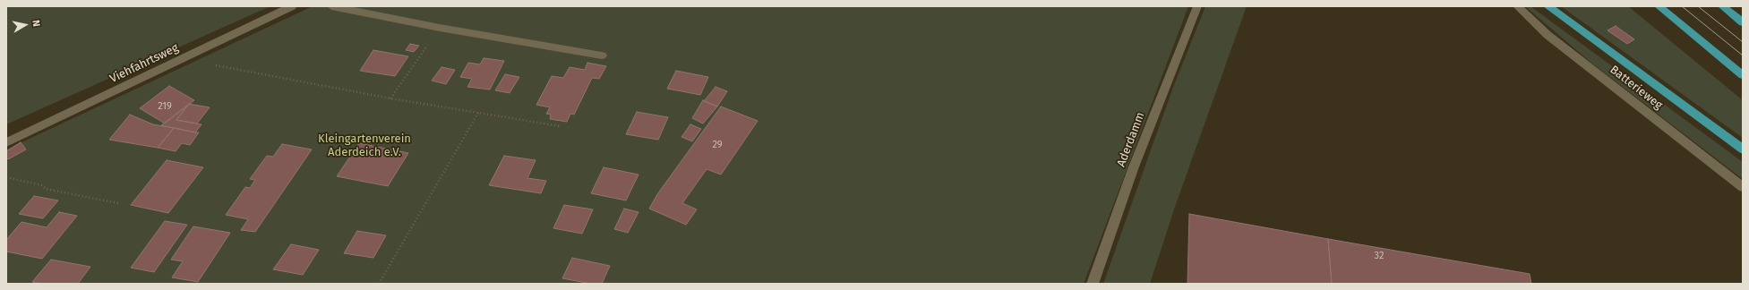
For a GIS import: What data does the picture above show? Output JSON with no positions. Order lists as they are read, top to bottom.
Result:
{
  "streets": {
    "street": ["Viehfahrtsweg", "Batterieweg", "Aderdamm"]
  },
  "parks": ["Kleingartenverein Aderdeich e.V."],
  "house_numbers": ["219", "29", "32"],
  "north": "right"
}
